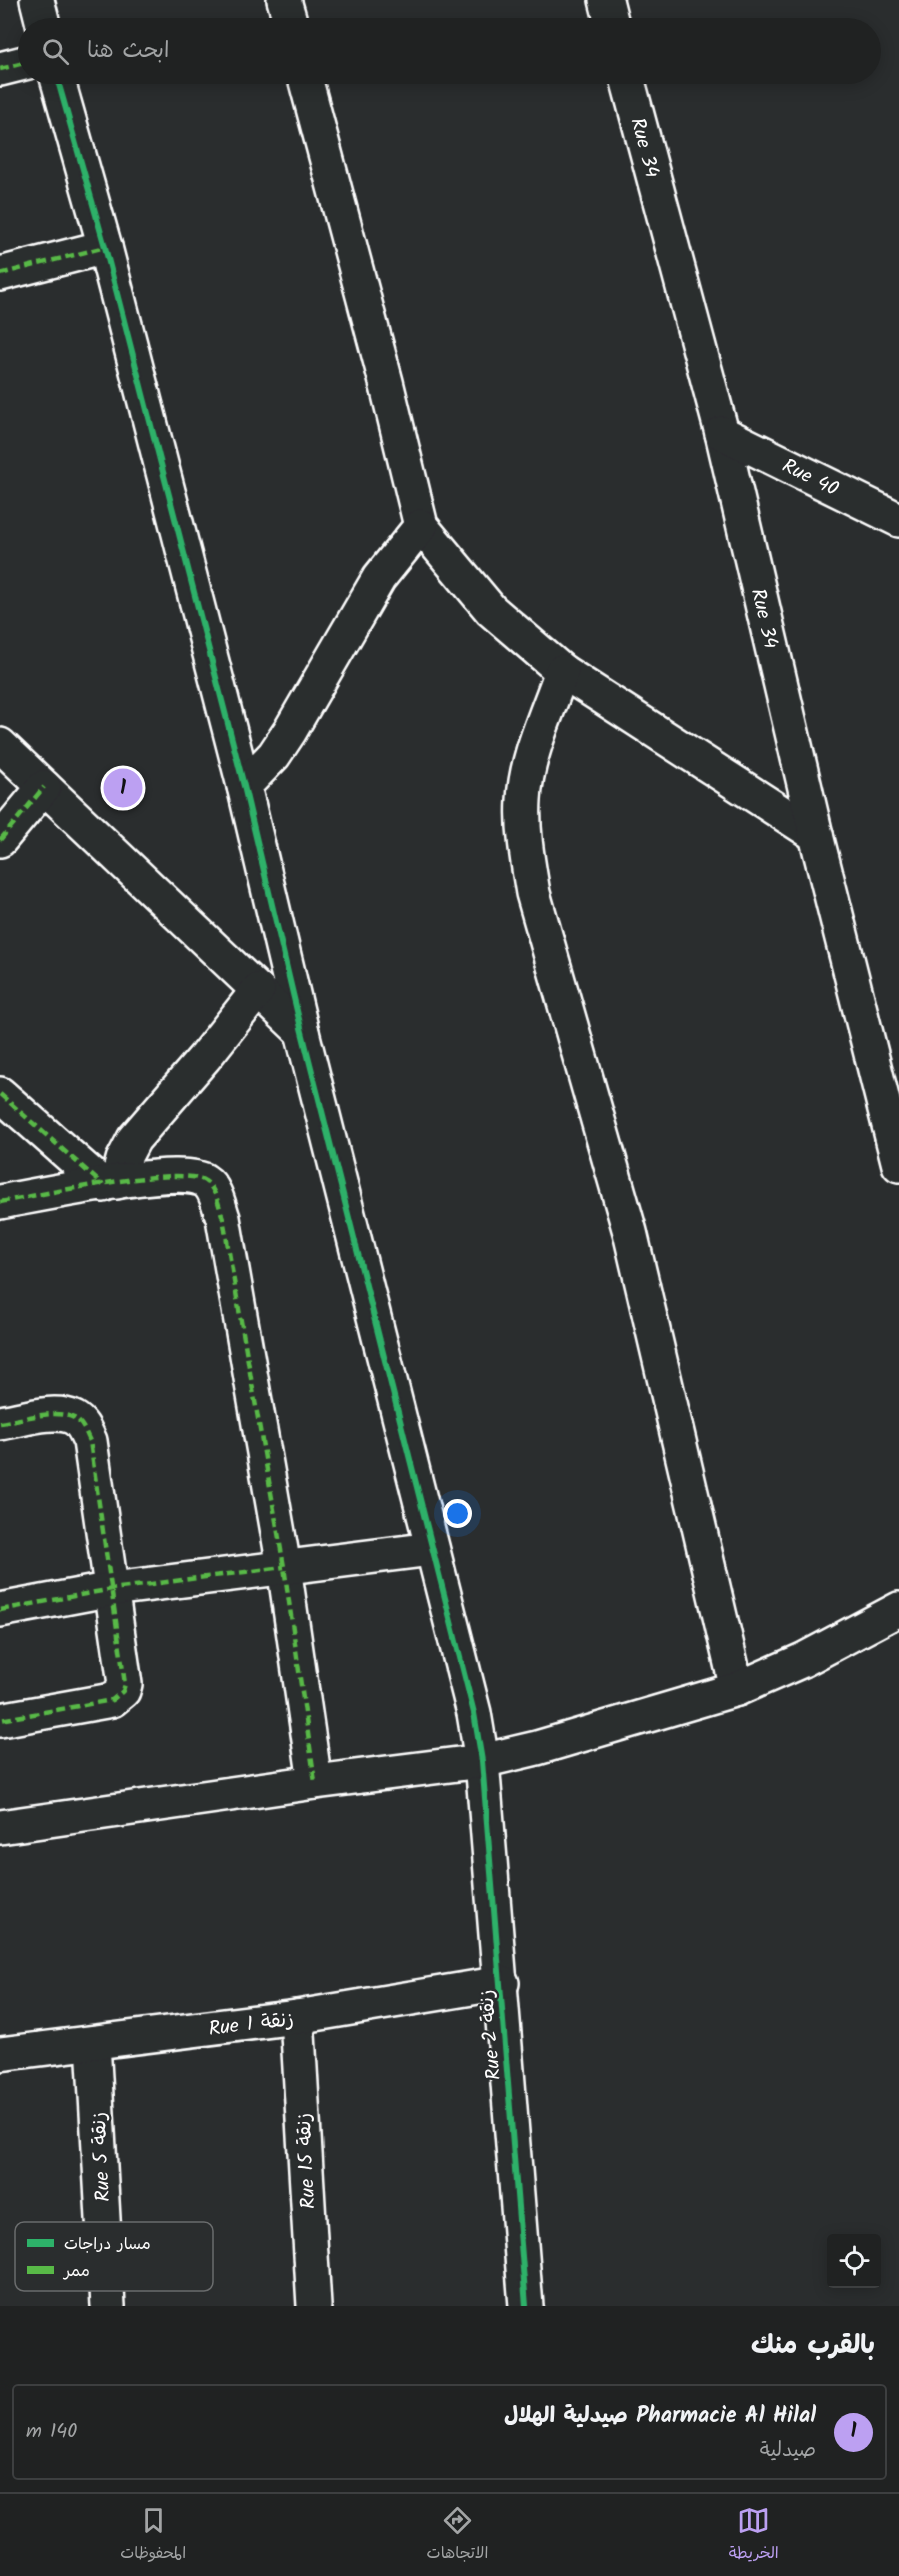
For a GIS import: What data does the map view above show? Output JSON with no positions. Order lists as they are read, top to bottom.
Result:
{
  "streets": {
    "street": [
      "Rue 34",
      "Rue 40",
      "Rue 1 زنقة",
      "Rue 2 زنقة",
      "Rue 5 زنقة",
      "Rue 15 زنقة"
    ]
  },
  "crossings": [
    ["Rue 34", "Rue 40"],
    ["Rue 1 زنقة", "Rue 2 زنقة"],
    ["Rue 1 زنقة", "Rue 5 زنقة"],
    ["Rue 1 زنقة", "Rue 15 زنقة"]
  ],
  "legend": ["مسار دراجات", "ممر"],
  "page": {
    "search": "ابحث هنا",
    "pins": "1",
    "heading": "بالقرب منك",
    "list": [
      {
        "mark": "1",
        "name": "Pharmacie Al Hilal صيدلية الهلال",
        "note": "صيدلية",
        "value": "140 m"
      }
    ],
    "nav": ["الخريطة", "الاتجاهات", "المحفوظات"]
  }
}
